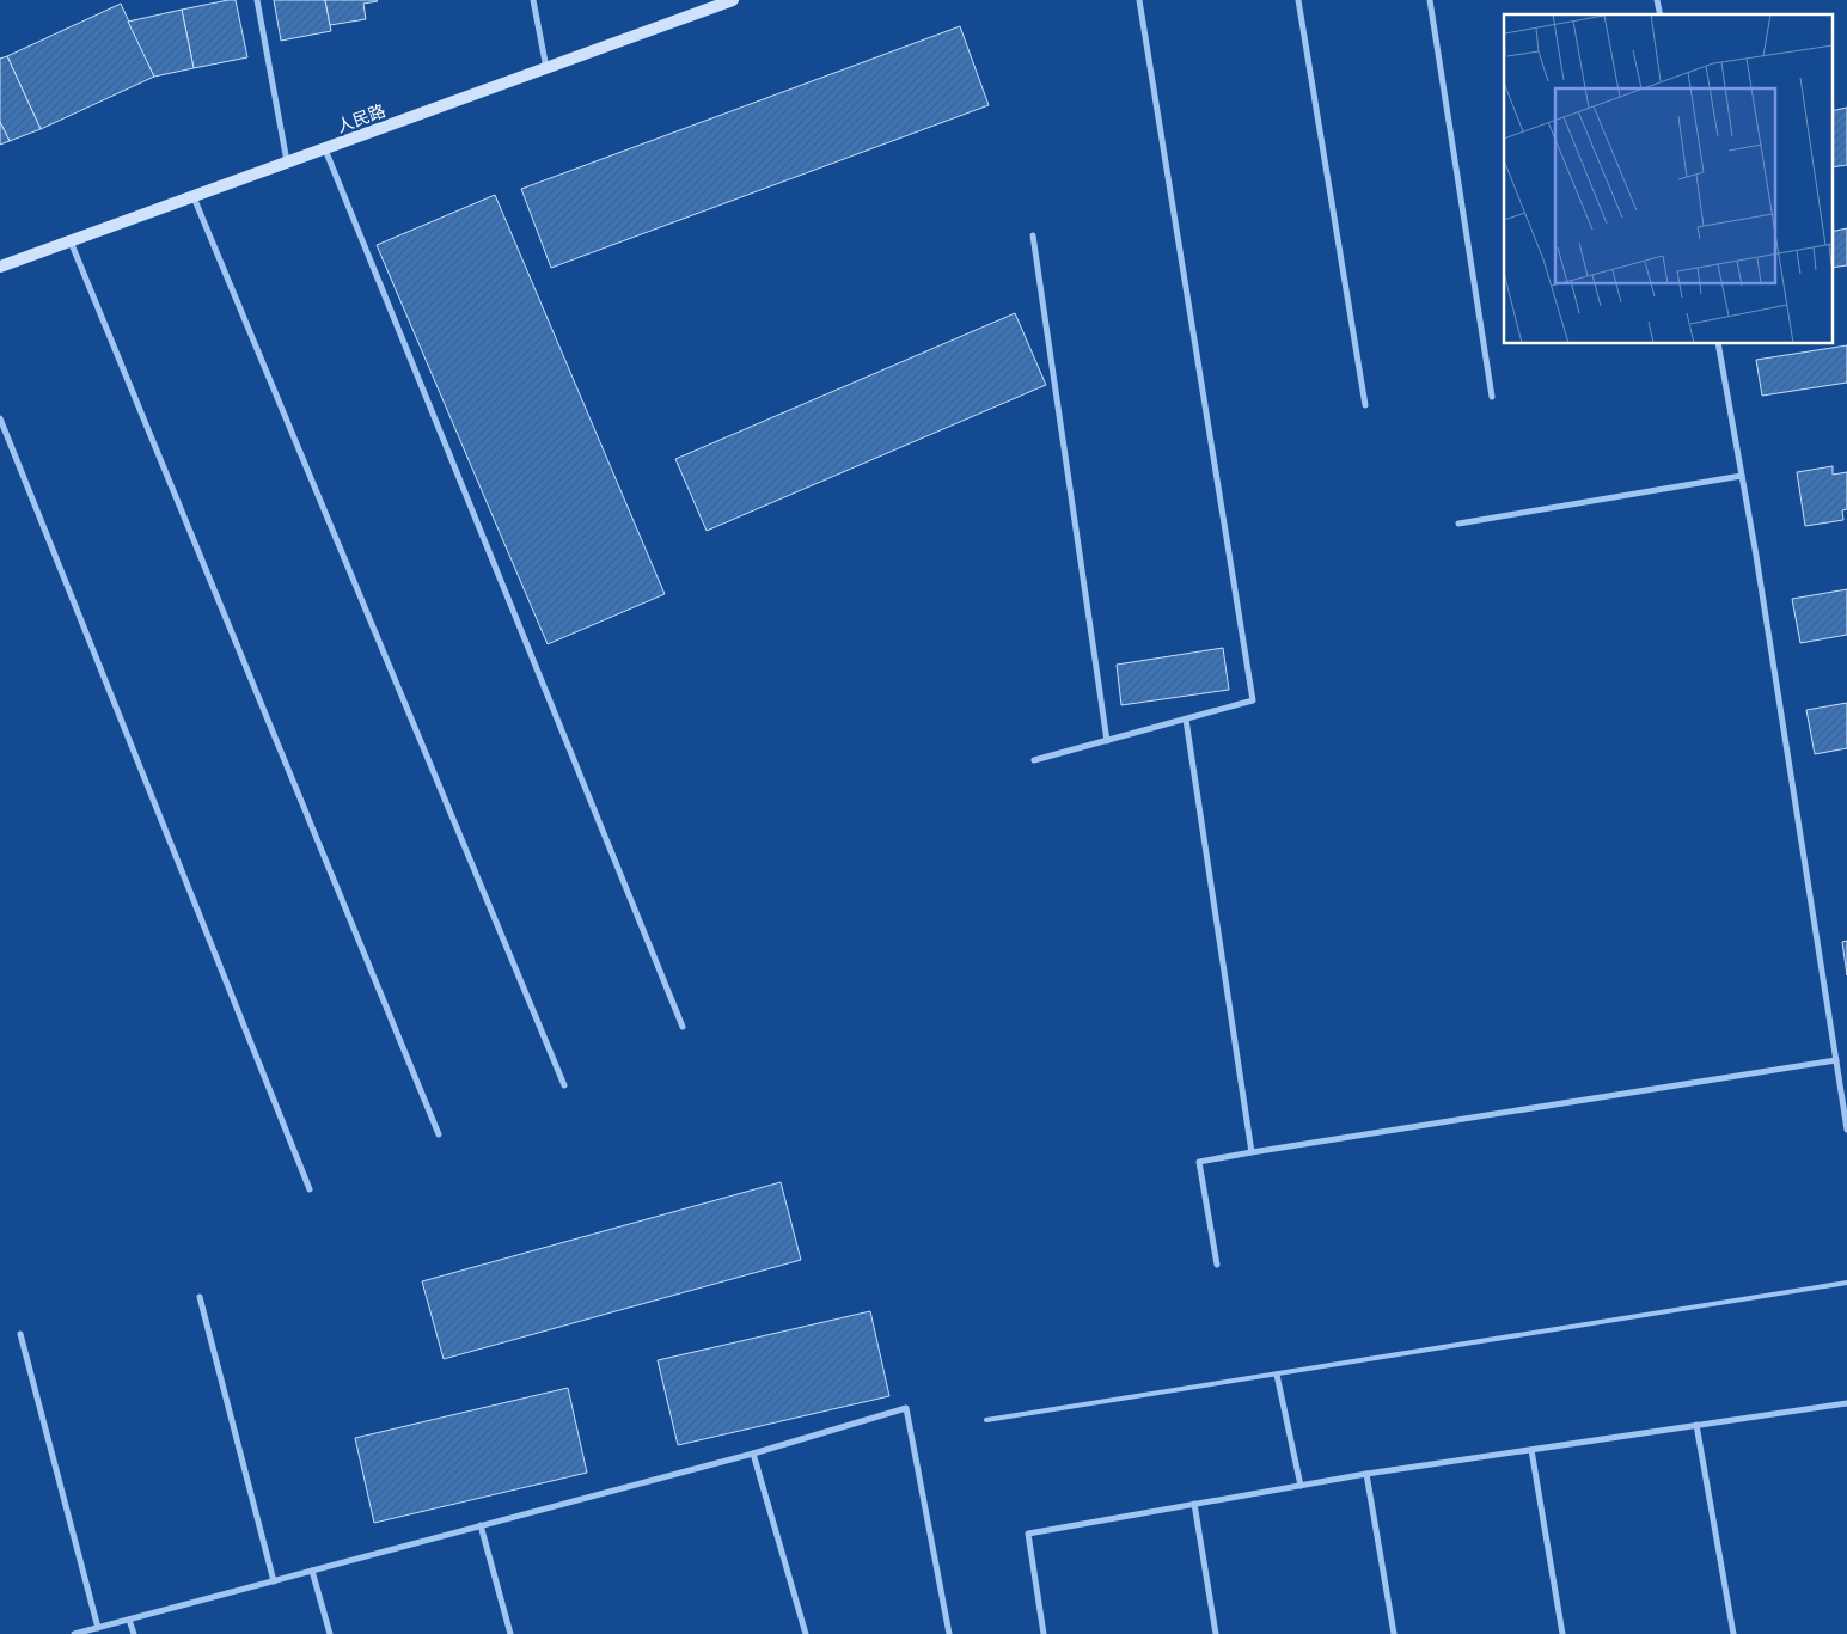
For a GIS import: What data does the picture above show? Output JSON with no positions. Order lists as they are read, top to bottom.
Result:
{
  "streets": {
    "street": ["人民路"]
  }
}
